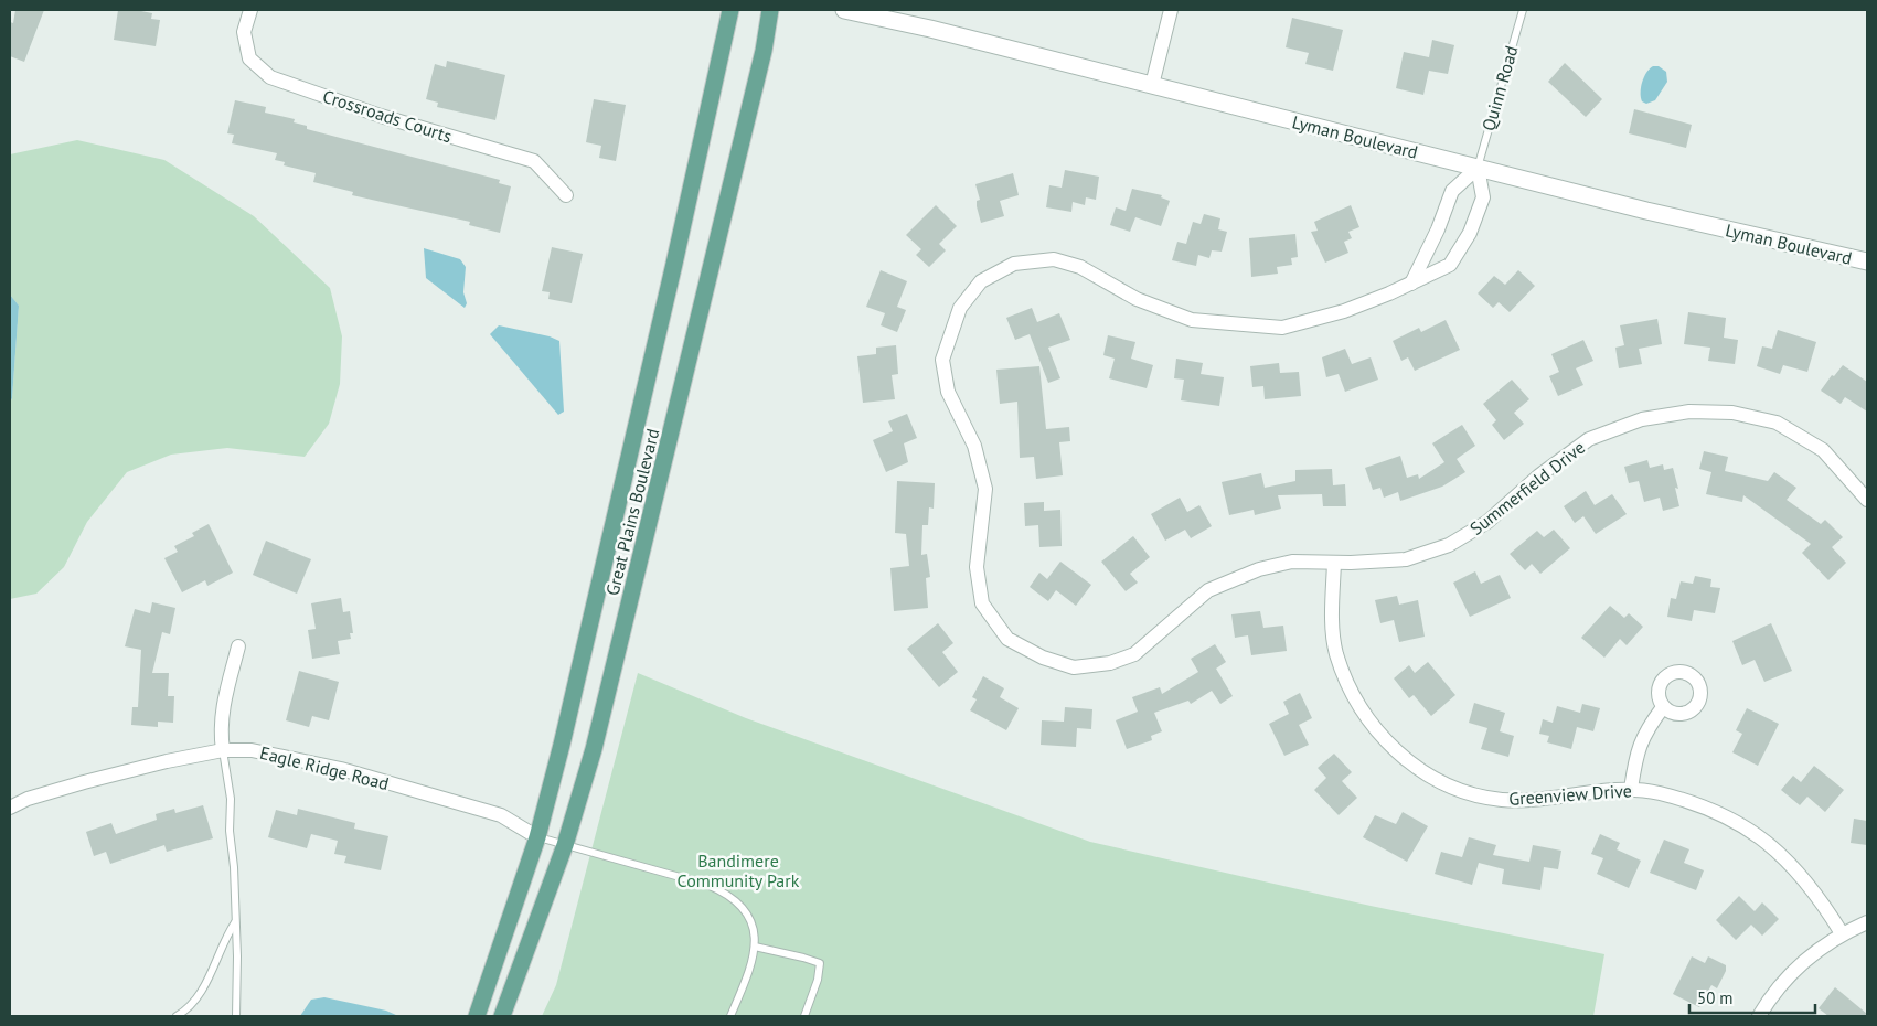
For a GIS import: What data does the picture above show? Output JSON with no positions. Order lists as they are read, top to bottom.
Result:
{
  "streets": {
    "main road": ["Great Plains Boulevard"],
    "street": [
      "Crossroads Courts",
      "Lyman Boulevard",
      "Summerfield Drive",
      "Eagle Ridge Road",
      "Greenview Drive"
    ],
    "lane": ["Quinn Road"]
  },
  "crossings": [
    ["Quinn Road", "Lyman Boulevard"],
    ["Quinn Road", "Summerfield Drive"],
    ["Lyman Boulevard", "Summerfield Drive"],
    ["Summerfield Drive", "Greenview Drive"],
    ["Great Plains Boulevard", "Eagle Ridge Road"]
  ],
  "parks": ["Bandimere Community Park"],
  "scale_bar": "50 m"
}
